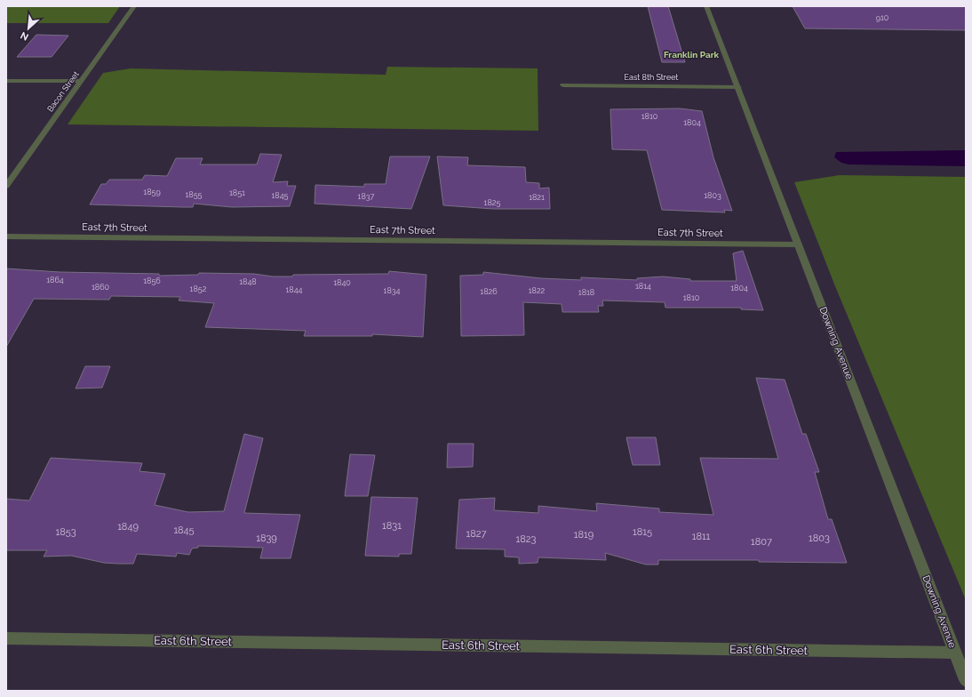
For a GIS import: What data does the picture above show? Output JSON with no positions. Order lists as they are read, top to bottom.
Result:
{
  "streets": {
    "street": [
      "East 8th Street",
      "Bacon Street",
      "East 7th Street",
      "Downing Avenue",
      "East 6th Street"
    ]
  },
  "crossings": [
    ["East 8th Street", "Downing Avenue"],
    ["East 7th Street", "Downing Avenue"],
    ["Downing Avenue", "East 6th Street"]
  ],
  "districts": ["Franklin Park"],
  "house_numbers": [
    "910",
    "1810",
    "1804",
    "1859",
    "1851",
    "1855",
    "1845",
    "1803",
    "1837",
    "1821",
    "1825",
    "1864",
    "1856",
    "1848",
    "1840",
    "1814",
    "1860",
    "1804",
    "1852",
    "1844",
    "1834",
    "1822",
    "1826",
    "1818",
    "1810",
    "1831",
    "1849",
    "1845",
    "1853",
    "1815",
    "1827",
    "1819",
    "1811",
    "1839",
    "1803",
    "1823",
    "1807"
  ],
  "north": "bottom left"
}
